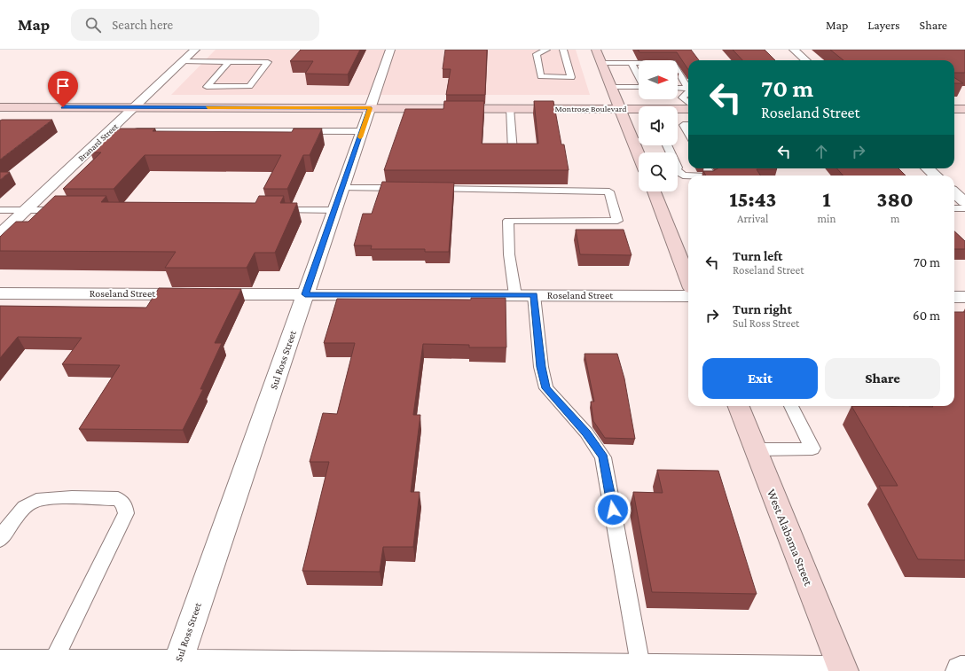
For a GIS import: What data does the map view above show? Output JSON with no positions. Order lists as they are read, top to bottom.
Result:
{
  "streets": {
    "main road": ["Montrose Boulevard", "West Alabama Street"],
    "street": ["Branard Street", "Roseland Street", "Sul Ross Street"]
  },
  "crossings": [
    ["Montrose Boulevard", "Branard Street"],
    ["Montrose Boulevard", "Sul Ross Street"],
    ["Roseland Street", "Sul Ross Street"]
  ],
  "north": "right",
  "page": {
    "header": "Map",
    "search": "Search here",
    "nav": ["Map", "Layers", "Share"],
    "turn": ["70 m", "Roseland Street"],
    "eta": [
      "15:43",
      "Arrival",
      "1",
      "min",
      "380",
      "m"
    ],
    "list": [
      {
        "name": "Turn left",
        "note": "Roseland Street",
        "value": "70 m"
      },
      {
        "name": "Turn right",
        "note": "Sul Ross Street",
        "value": "60 m"
      }
    ],
    "buttons": ["Exit", "Share"]
  }
}
